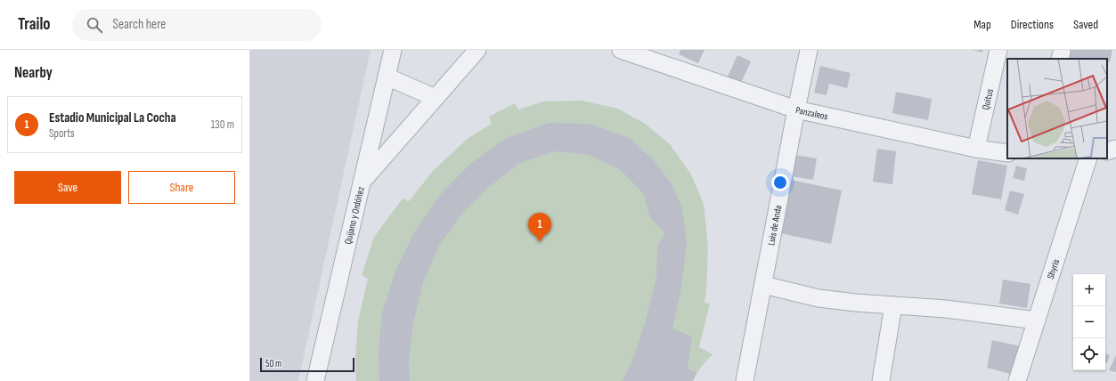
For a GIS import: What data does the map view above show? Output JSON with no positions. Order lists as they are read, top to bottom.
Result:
{
  "streets": {
    "street": [
      "Quitus",
      "Panzaleos",
      "Quijano y Ordóñez",
      "Luis de Anda",
      "Shyris"
    ]
  },
  "crossings": [
    ["Quitus", "Panzaleos"],
    ["Panzaleos", "Luis de Anda"]
  ],
  "scale_bar": "50 m",
  "page": {
    "header": "Trailo",
    "search": "Search here",
    "nav": ["Map", "Directions", "Saved"],
    "heading": "Nearby",
    "list": [
      {
        "mark": "1",
        "name": "Estadio Municipal La Cocha",
        "note": "Sports",
        "value": "130 m"
      }
    ],
    "buttons": ["Save", "Share"],
    "pins": "1",
    "map_buttons": ["+", "−"],
    "scale": "50 m"
  }
}
